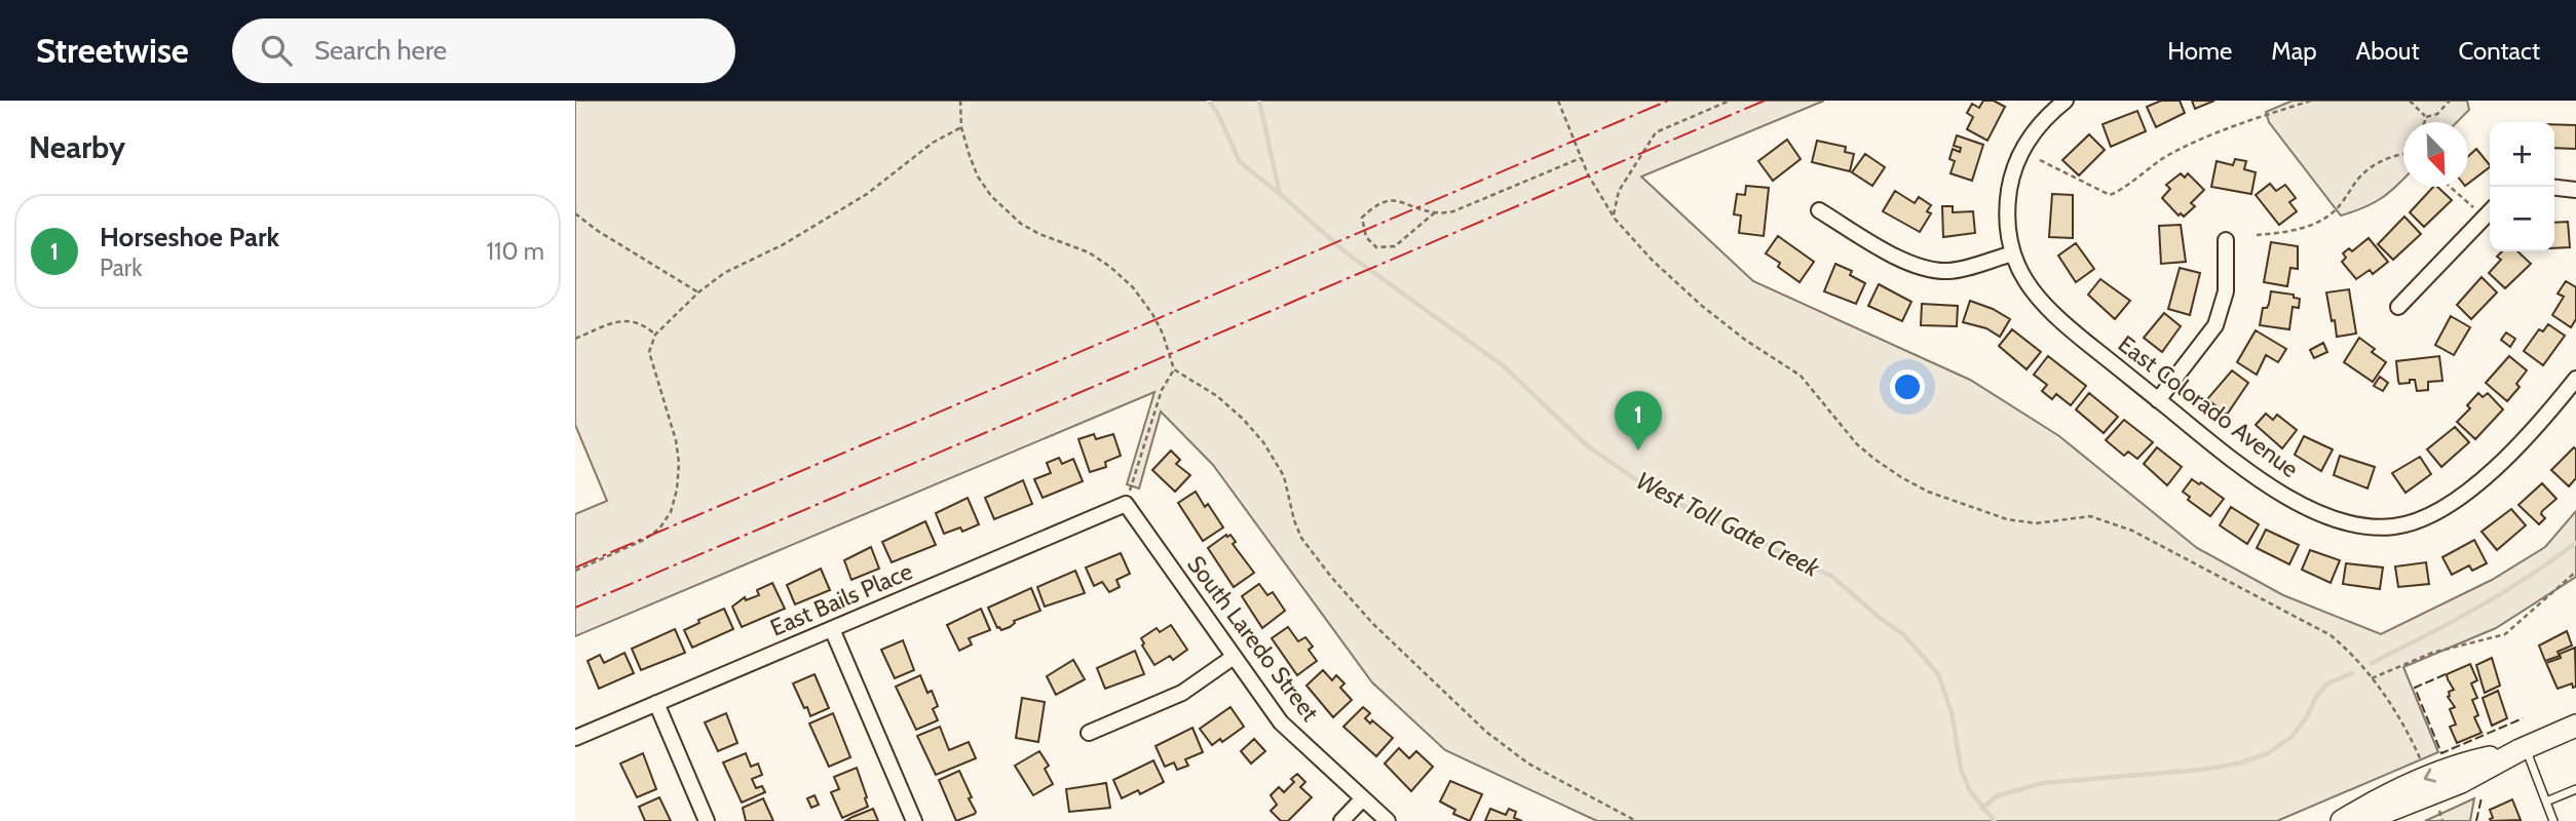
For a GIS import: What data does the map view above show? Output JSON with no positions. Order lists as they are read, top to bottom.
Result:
{
  "streets": {
    "street": ["East Colorado Avenue", "East Bails Place", "South Laredo Street"]
  },
  "crossings": [
    ["East Bails Place", "South Laredo Street"]
  ],
  "water": ["West Toll Gate Creek"],
  "north": "bottom right",
  "page": {
    "header": "Streetwise",
    "search": "Search here",
    "nav": [
      "Home",
      "Map",
      "About",
      "Contact"
    ],
    "heading": "Nearby",
    "map_buttons": ["+", "−"],
    "list": [
      {
        "mark": "1",
        "name": "Horseshoe Park",
        "note": "Park",
        "value": "110 m"
      }
    ],
    "pins": "1"
  }
}
